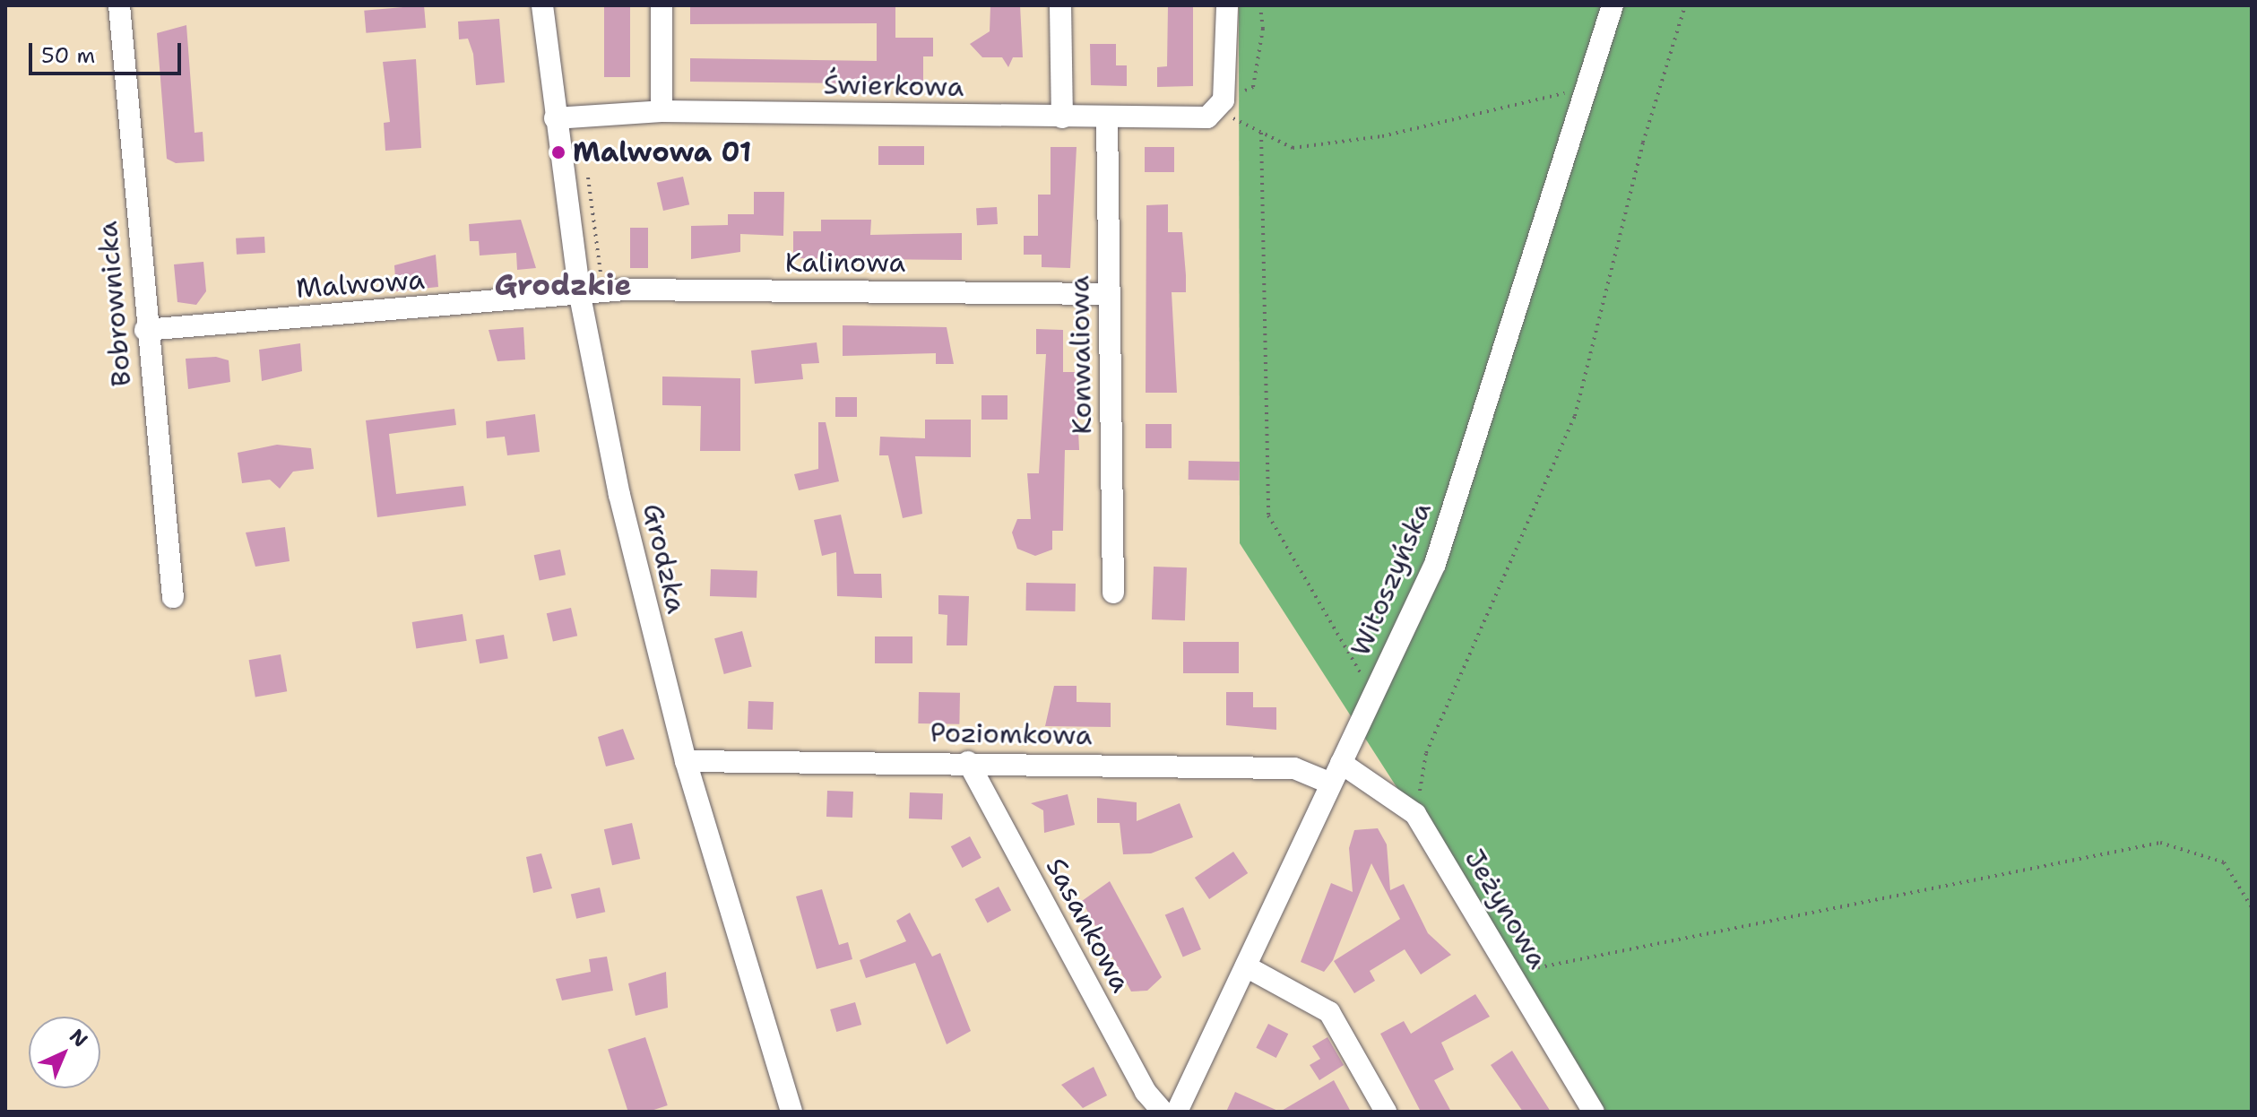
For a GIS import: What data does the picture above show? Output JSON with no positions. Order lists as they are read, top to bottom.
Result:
{
  "streets": {
    "street": [
      "Świerkowa",
      "Kalinowa",
      "Malwowa",
      "Bobrownicka",
      "Konwaliowa",
      "Grodzka",
      "Witoszyńska",
      "Poziomkowa",
      "Jeżynowa",
      "Sasankowa"
    ]
  },
  "crossings": [
    ["Świerkowa", "Konwaliowa"],
    ["Świerkowa", "Grodzka"],
    ["Kalinowa", "Malwowa"],
    ["Kalinowa", "Konwaliowa"],
    ["Kalinowa", "Grodzka"],
    ["Malwowa", "Bobrownicka"],
    ["Malwowa", "Grodzka"],
    ["Grodzka", "Poziomkowa"],
    ["Witoszyńska", "Poziomkowa"],
    ["Witoszyńska", "Jeżynowa"],
    ["Poziomkowa", "Sasankowa"]
  ],
  "districts": ["Grodzkie"],
  "places": ["Malwowa 01"],
  "scale_bar": "50 m",
  "north": "top right"
}
